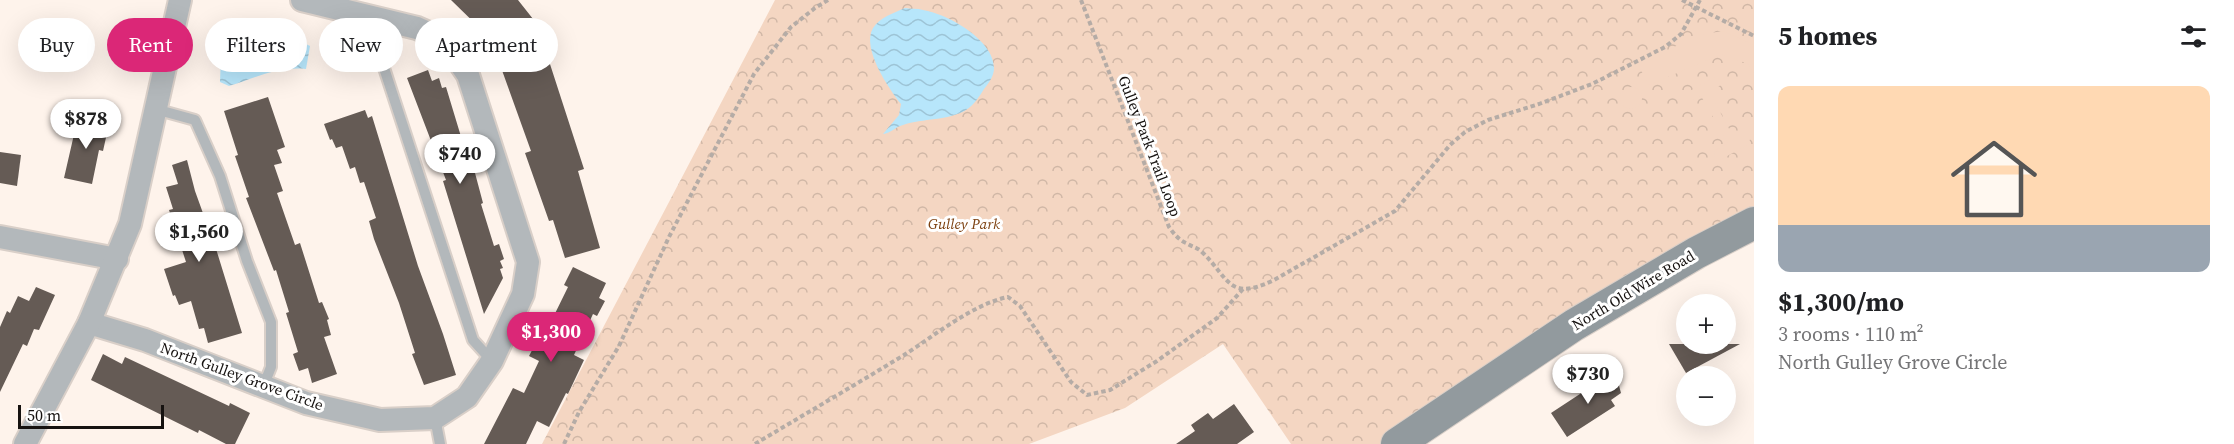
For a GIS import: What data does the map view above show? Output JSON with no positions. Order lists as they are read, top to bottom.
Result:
{
  "streets": {
    "street": ["North Old Wire Road", "North Gulley Grove Circle"],
    "path": ["Gulley Park Trail Loop"]
  },
  "parks": ["Gulley Park"],
  "scale_bar": "50 m",
  "page": {
    "heading": "5 homes",
    "chip": [
      "Buy",
      "Rent",
      "Filters",
      "New",
      "Apartment"
    ],
    "list": [
      {
        "name": "$1,300/mo",
        "note": "3 rooms · 110 m² · North Gulley Grove Circle"
      }
    ],
    "price": [
      "$878",
      "$740",
      "$1,560",
      "$1,300",
      "$730"
    ],
    "map_buttons": ["+", "−"],
    "scale": "50 m"
  }
}
